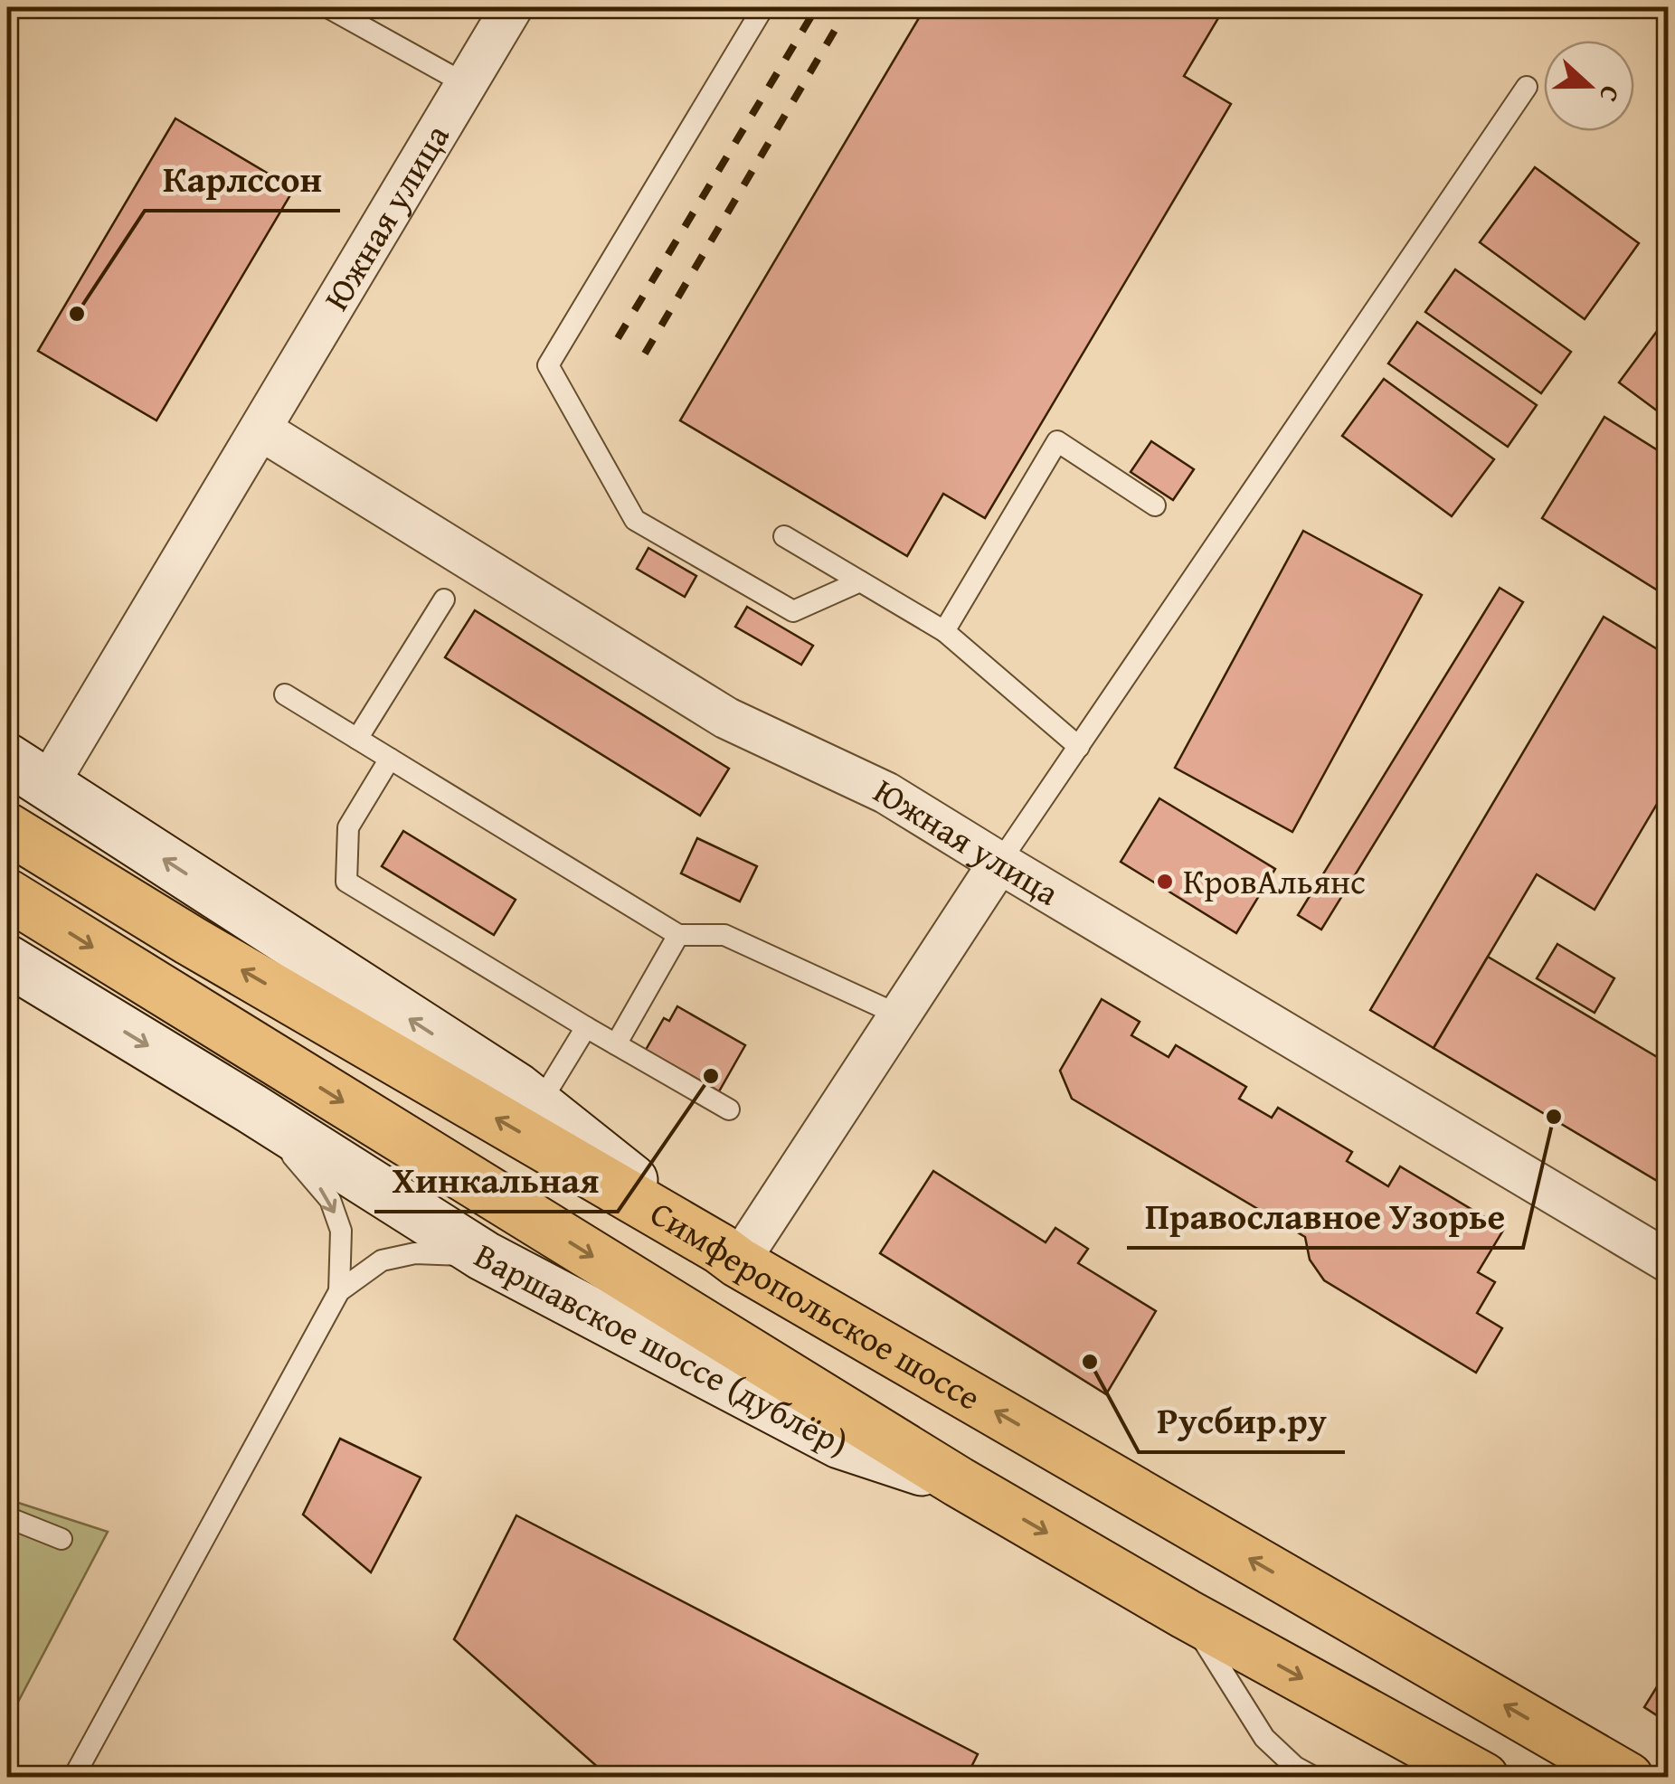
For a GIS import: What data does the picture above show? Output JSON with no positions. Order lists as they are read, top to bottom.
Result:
{
  "streets": {
    "main road": ["Симферопольское шоссе", "Варшавское шоссе (дублёр)"],
    "street": ["Южная улица"]
  },
  "places": [
    "Карлссон",
    "КровАльянс",
    "Хинкальная",
    "Православное Узорье",
    "Русбир.ру"
  ],
  "north": "right"
}
